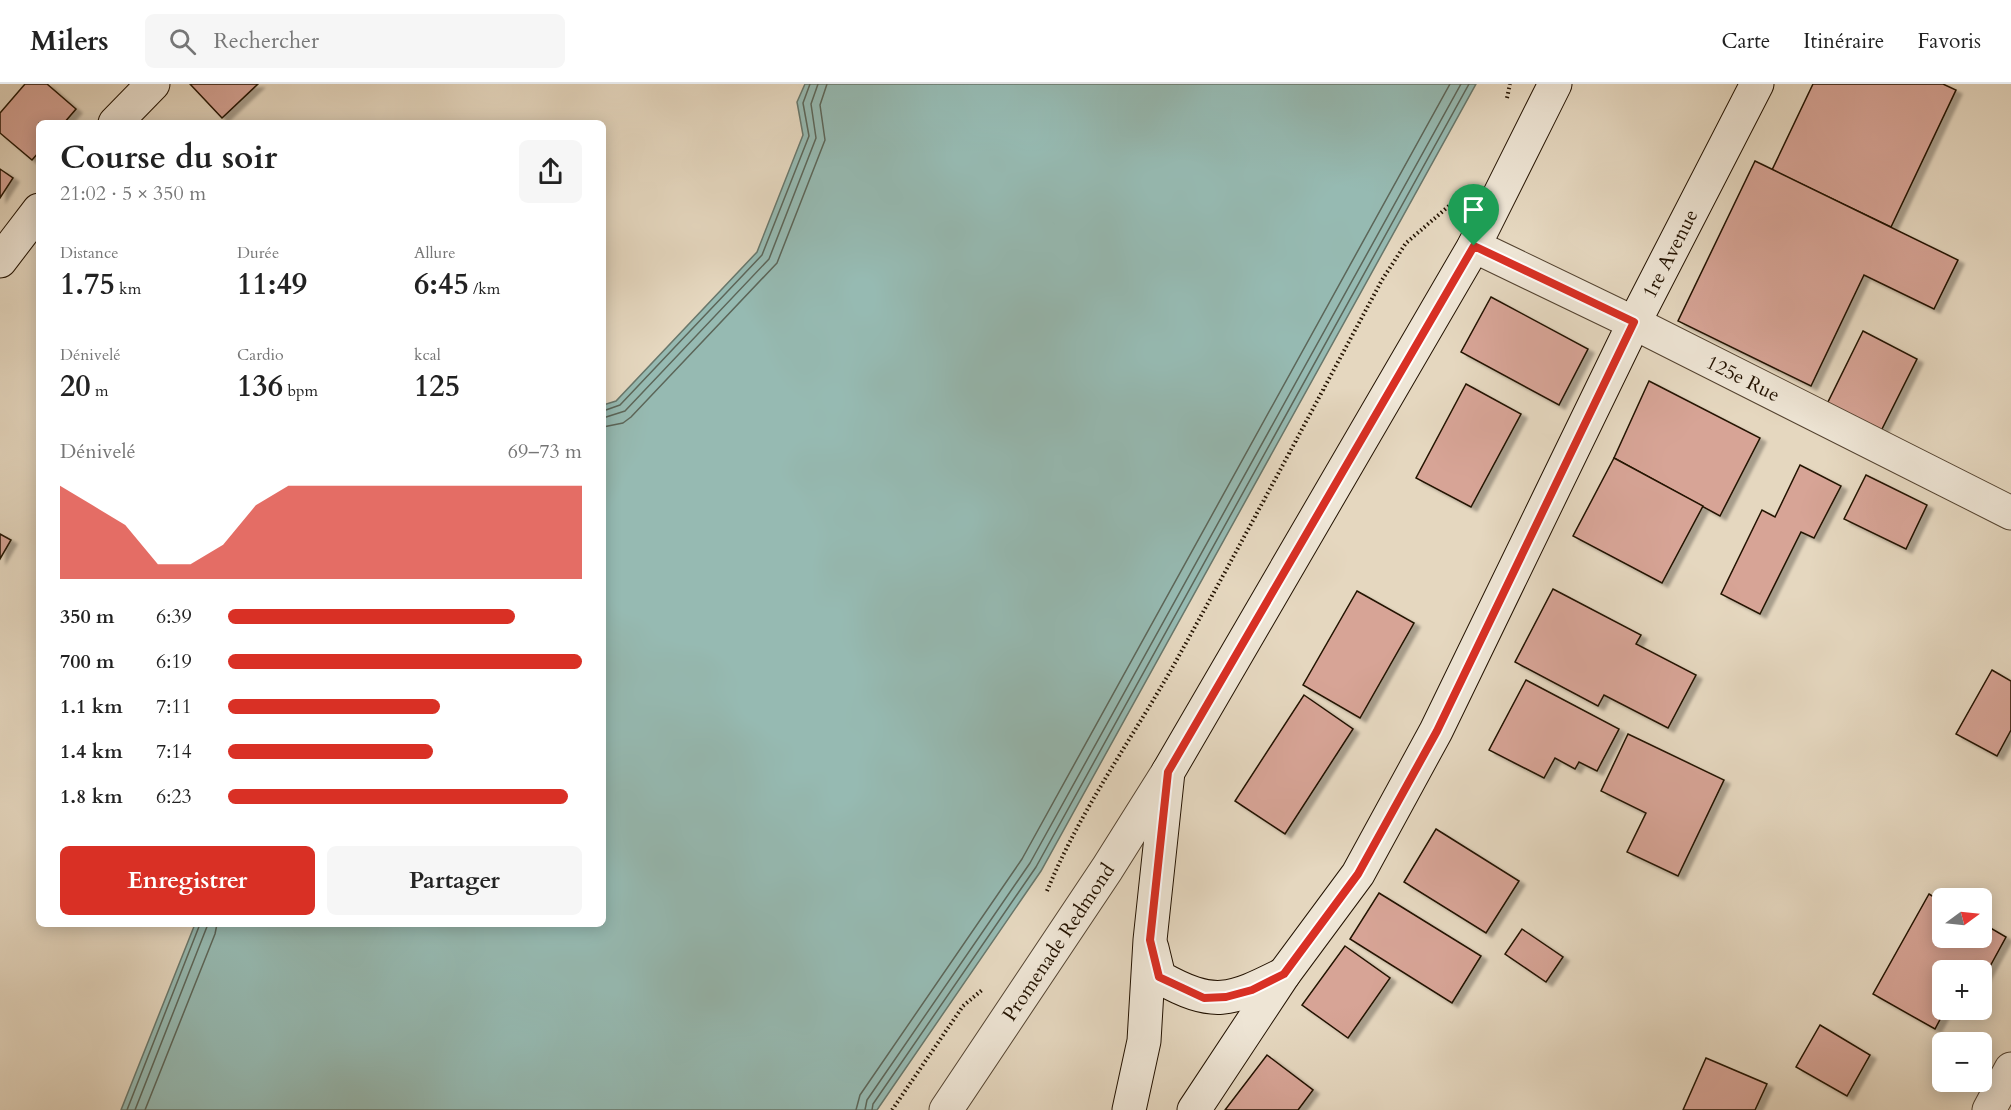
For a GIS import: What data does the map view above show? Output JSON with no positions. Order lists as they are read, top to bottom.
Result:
{
  "streets": {
    "street": ["1re Avenue", "125e Rue", "Promenade Redmond"]
  },
  "crossings": [
    ["1re Avenue", "125e Rue"],
    ["1re Avenue", "Promenade Redmond"],
    ["125e Rue", "Promenade Redmond"]
  ],
  "north": "right",
  "page": {
    "header": "Milers",
    "search": "Rechercher",
    "nav": ["Carte", "Itinéraire", "Favoris"],
    "heading": ["Course du soir", "21:02 · 5 × 350 m"],
    "stats": [
      ["Distance", "1.75 km"],
      ["Durée", "11:49"],
      ["Allure", "6:45 /km"],
      ["Dénivelé", "20 m"],
      ["Cardio", "136 bpm"],
      ["kcal", "125"]
    ],
    "chart": ["Dénivelé", "69–73 m"],
    "list": [
      {
        "name": "350 m",
        "note": "6:39"
      },
      {
        "name": "700 m",
        "note": "6:19"
      },
      {
        "name": "1.1 km",
        "note": "7:11"
      },
      {
        "name": "1.4 km",
        "note": "7:14"
      },
      {
        "name": "1.8 km",
        "note": "6:23"
      }
    ],
    "buttons": ["Enregistrer", "Partager"],
    "map_buttons": ["+", "−"]
  }
}
